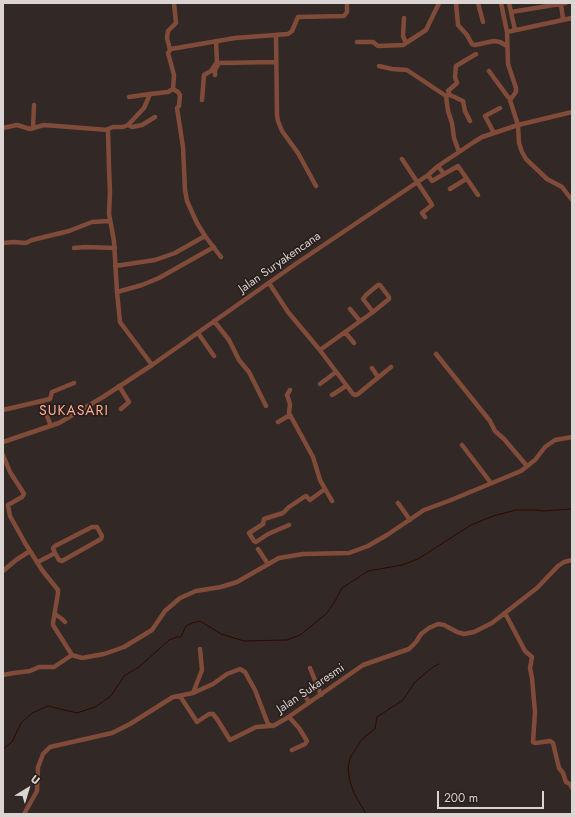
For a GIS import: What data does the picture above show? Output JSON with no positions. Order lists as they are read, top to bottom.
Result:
{
  "streets": {
    "street": ["Jalan Suryakencana", "Jalan Sukaresmi"]
  },
  "districts": ["SUKASARI"],
  "scale_bar": "200 m",
  "north": "top right"
}
